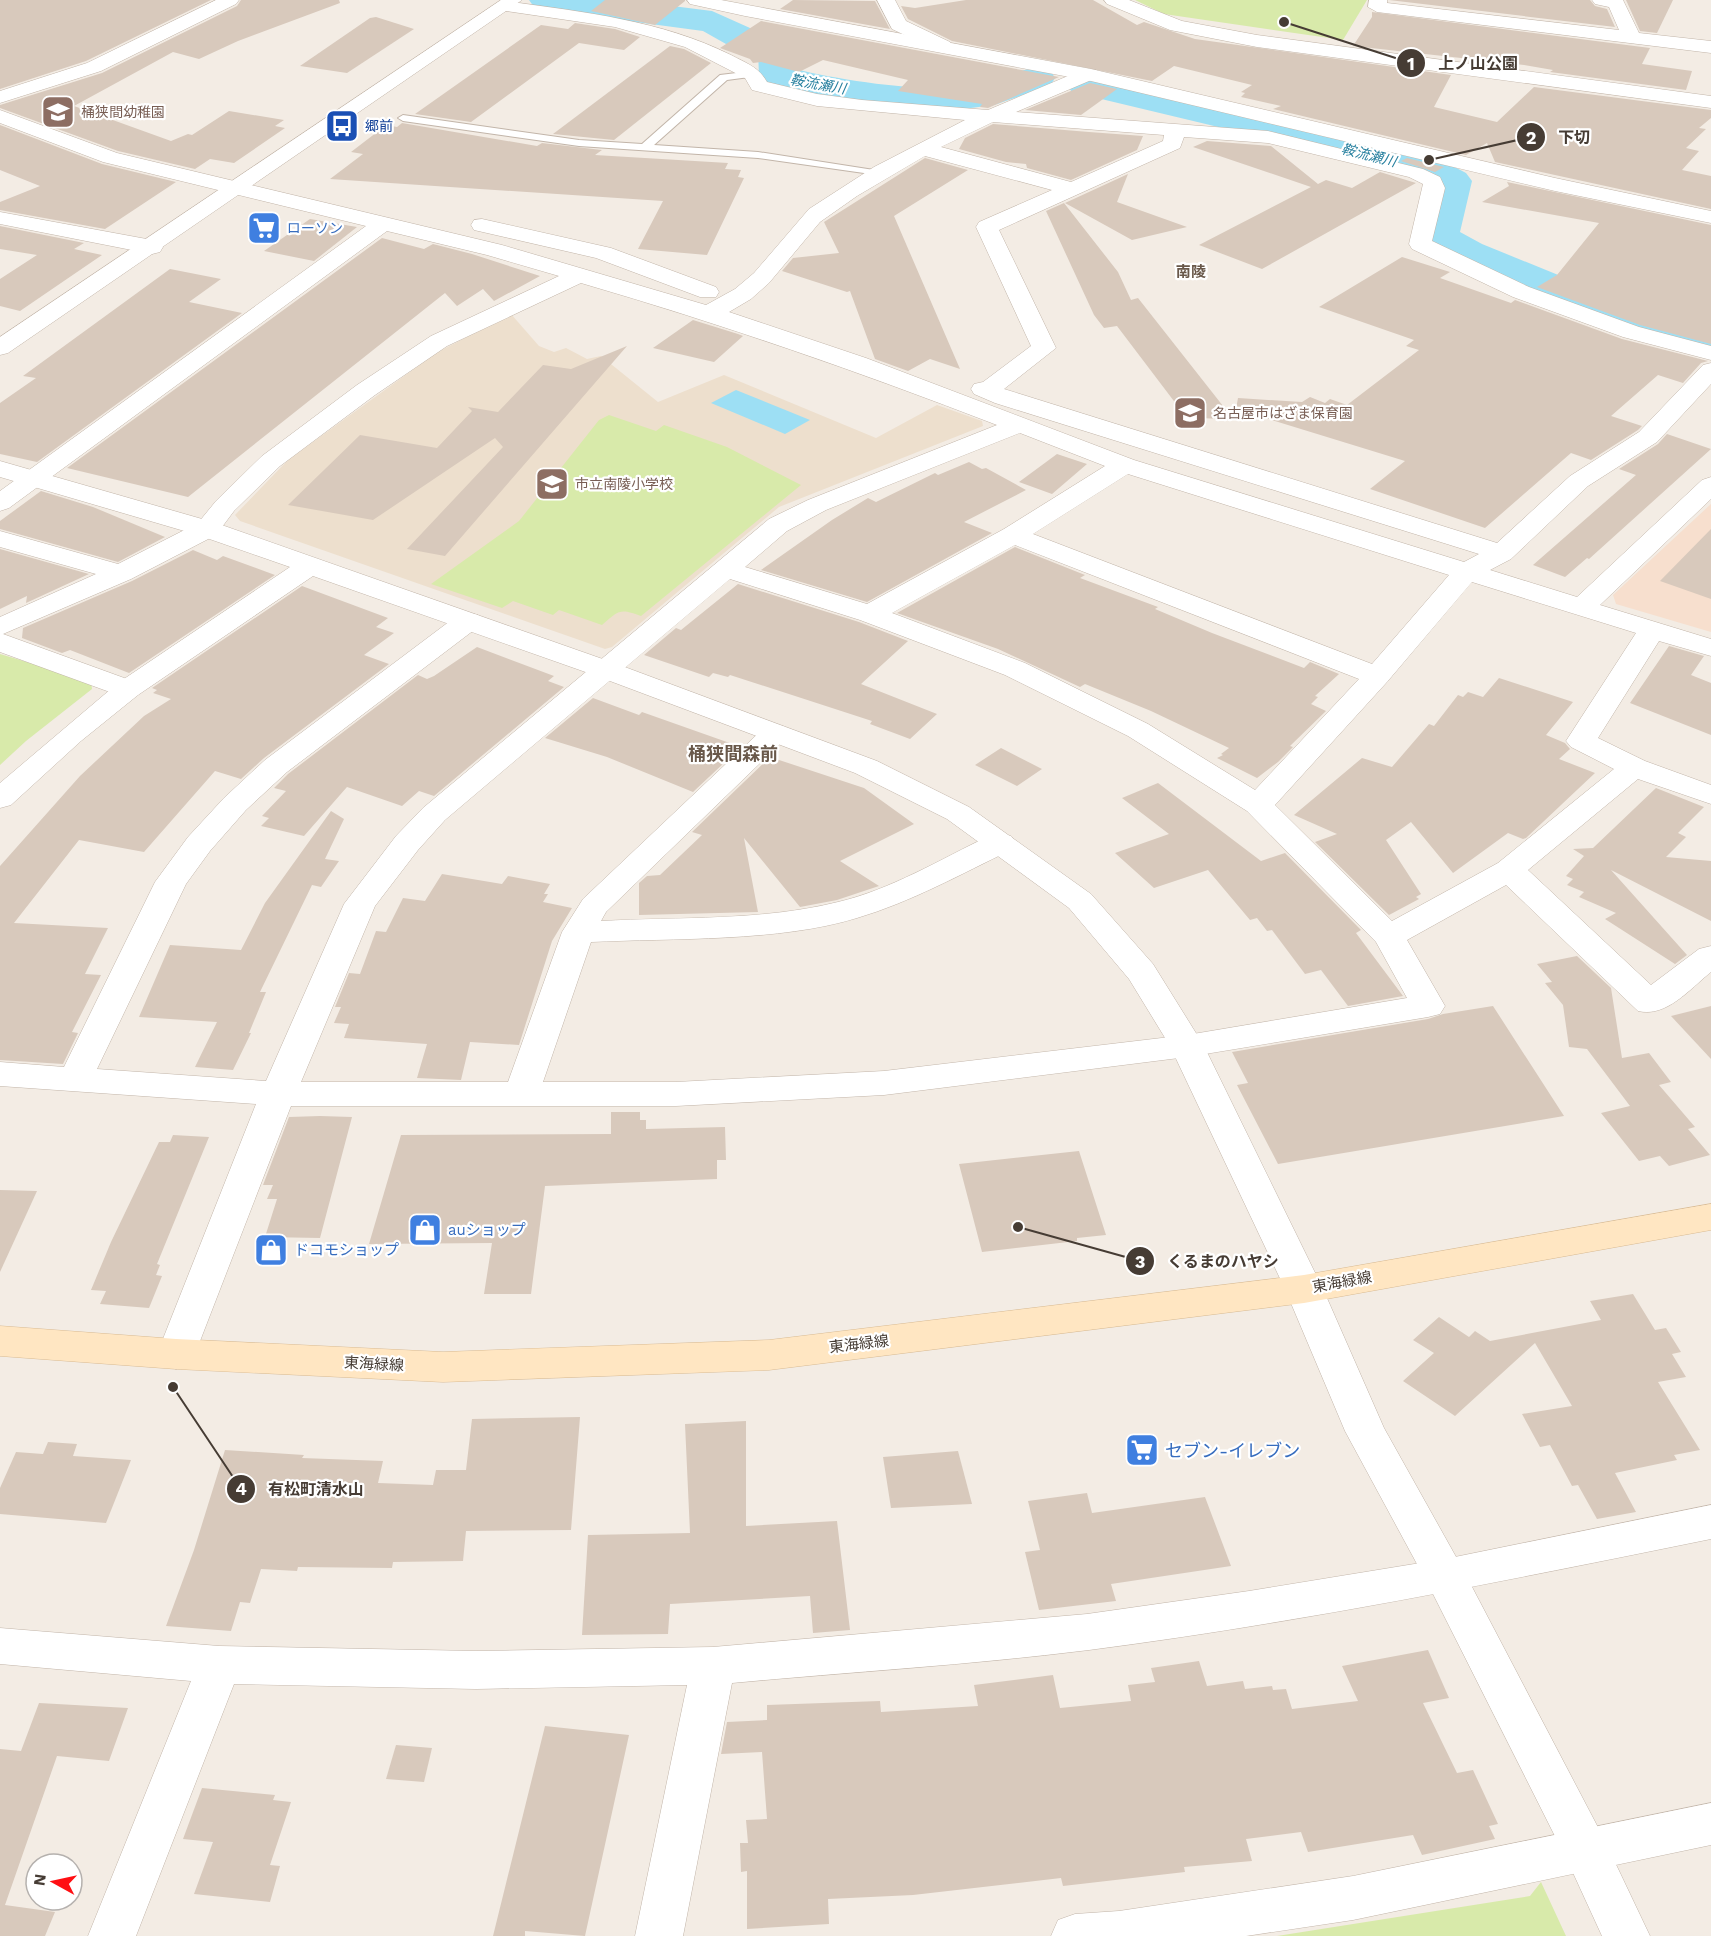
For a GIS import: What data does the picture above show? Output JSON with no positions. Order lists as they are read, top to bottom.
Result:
{
  "streets": {
    "main road": ["東海緑線"]
  },
  "districts": ["南陵", "桶狭間森前"],
  "water": ["鞍流瀬川"],
  "places": {
    "other": [
      "上ノ山公園",
      "下切",
      "くるまのハヤシ",
      "有松町清水山"
    ],
    "school or university": ["桶狭間幼稚園", "名古屋市はざま保育園", "市立南陵小学校"],
    "bus stop": ["郷前"],
    "supermarket": ["ローソン", "セブン-イレブン"],
    "shop": ["auショップ", "ドコモショップ"]
  },
  "north": "left"
}
